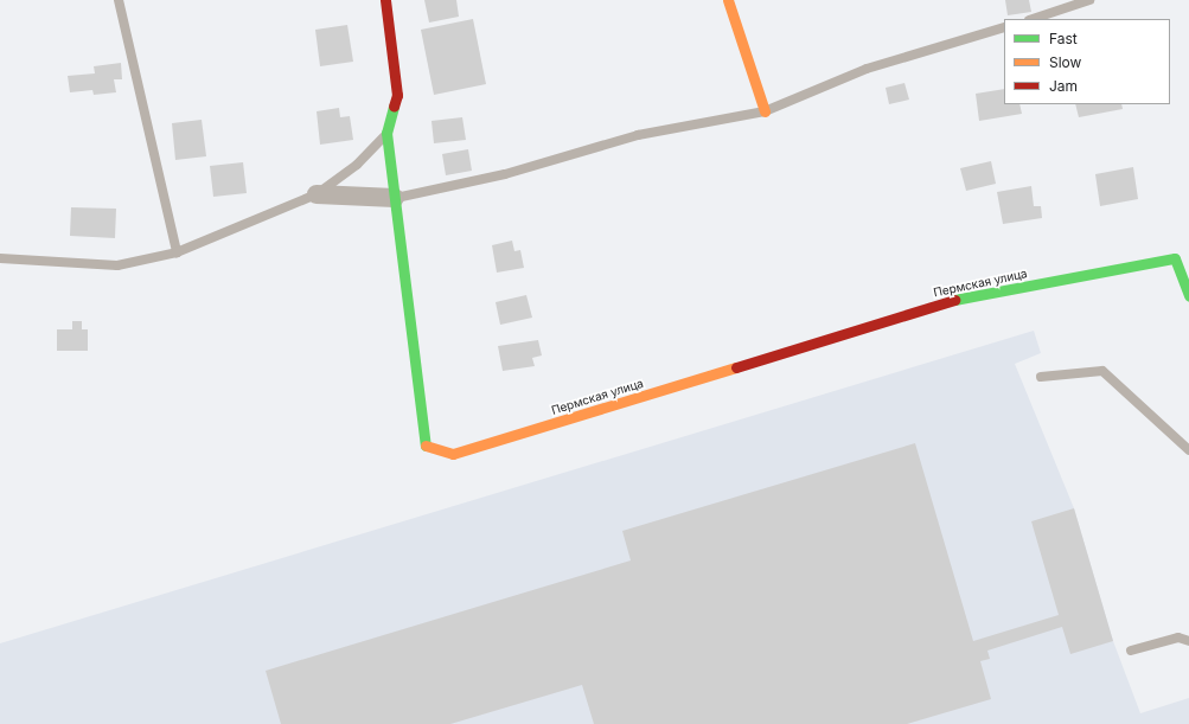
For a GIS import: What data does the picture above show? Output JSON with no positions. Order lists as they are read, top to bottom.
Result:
{
  "streets": {
    "street": ["Пермская улица"]
  },
  "legend": ["Fast", "Slow", "Jam"]
}
